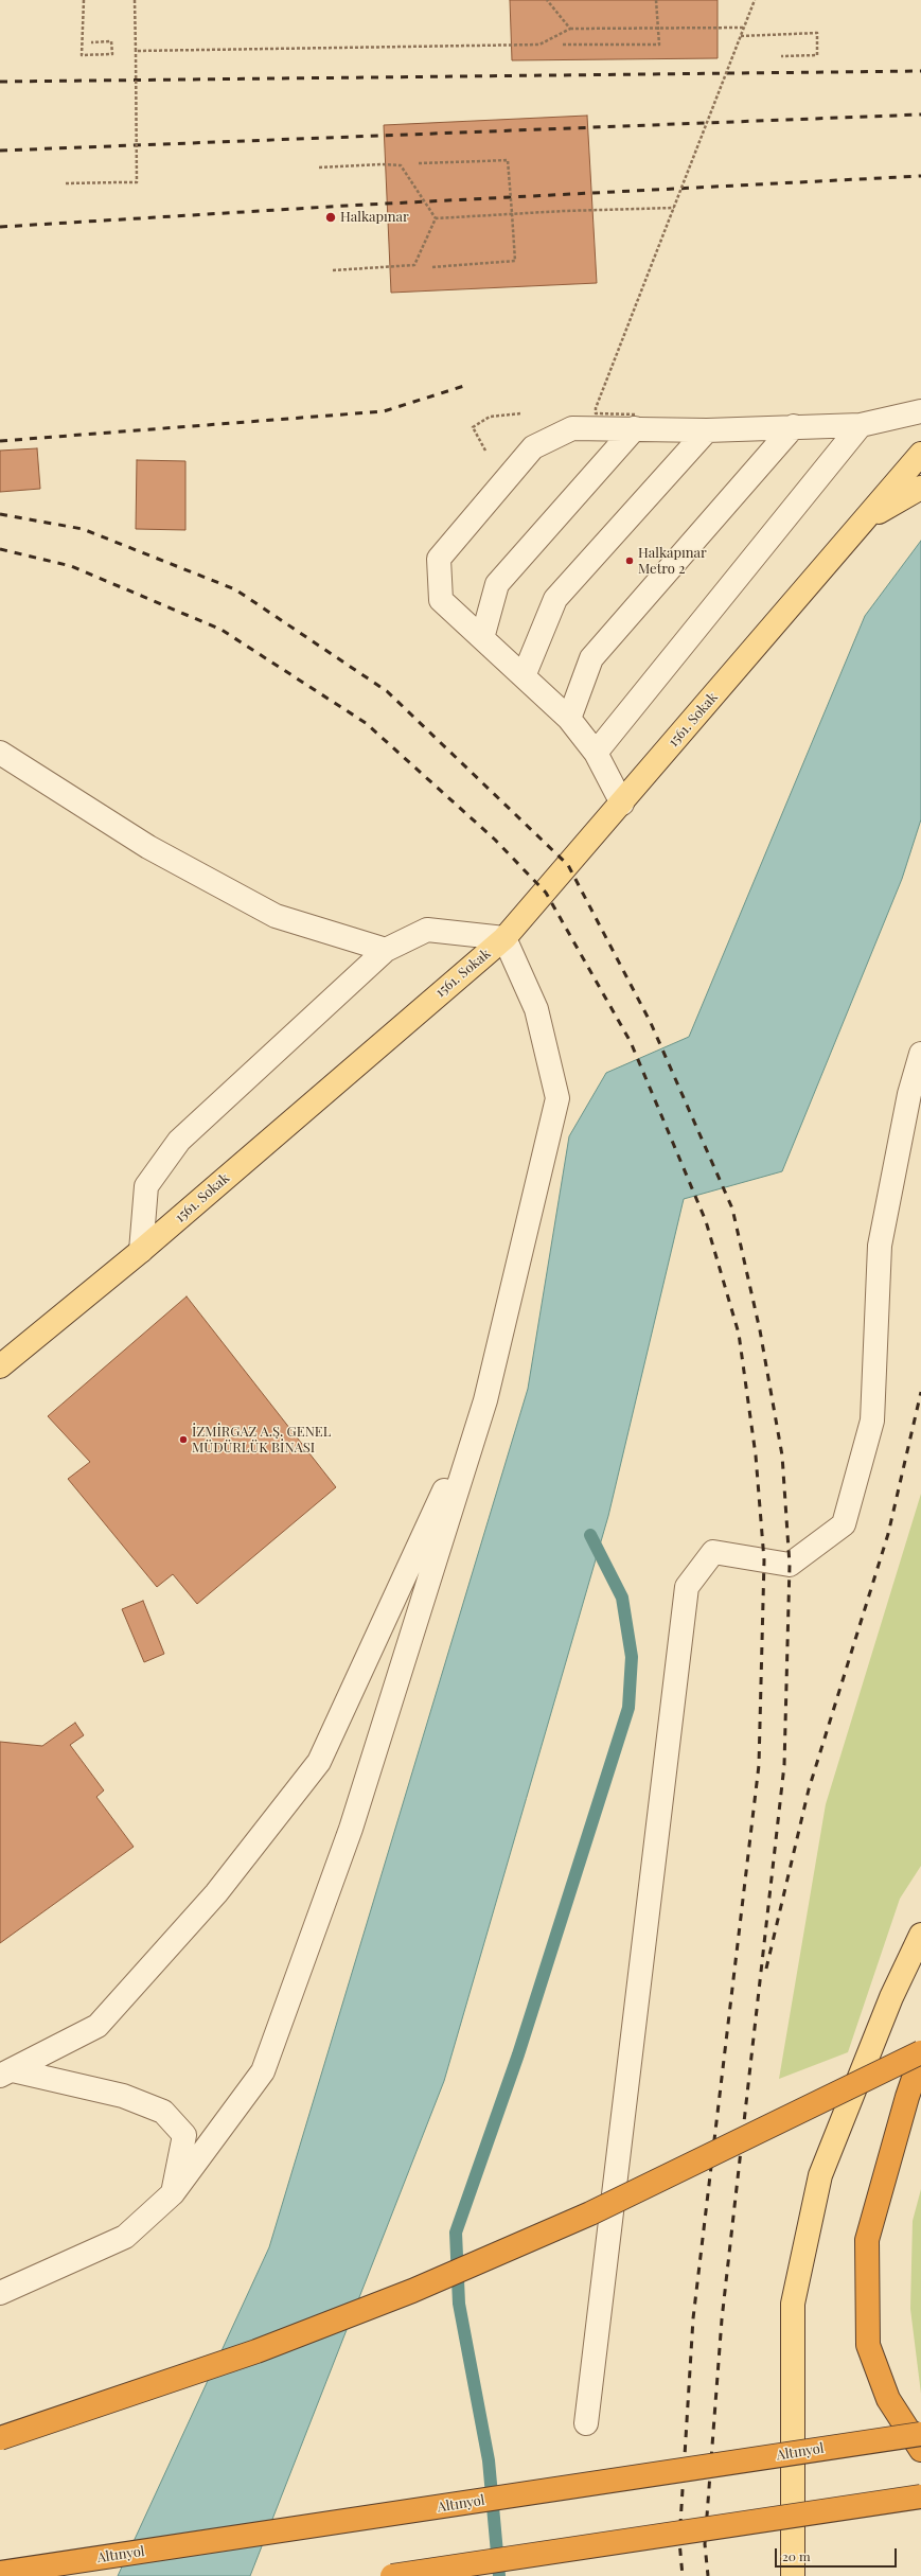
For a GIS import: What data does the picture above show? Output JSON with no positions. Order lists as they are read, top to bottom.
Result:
{
  "streets": {
    "highway": ["Altınyol"],
    "main road": ["1561. Sokak"]
  },
  "places": ["Halkapınar", "Halkapınar Metro 2", "İZMİRGAZ A.Ş. GENEL MÜDÜRLÜK BİNASI"],
  "scale_bar": "20 m"
}
